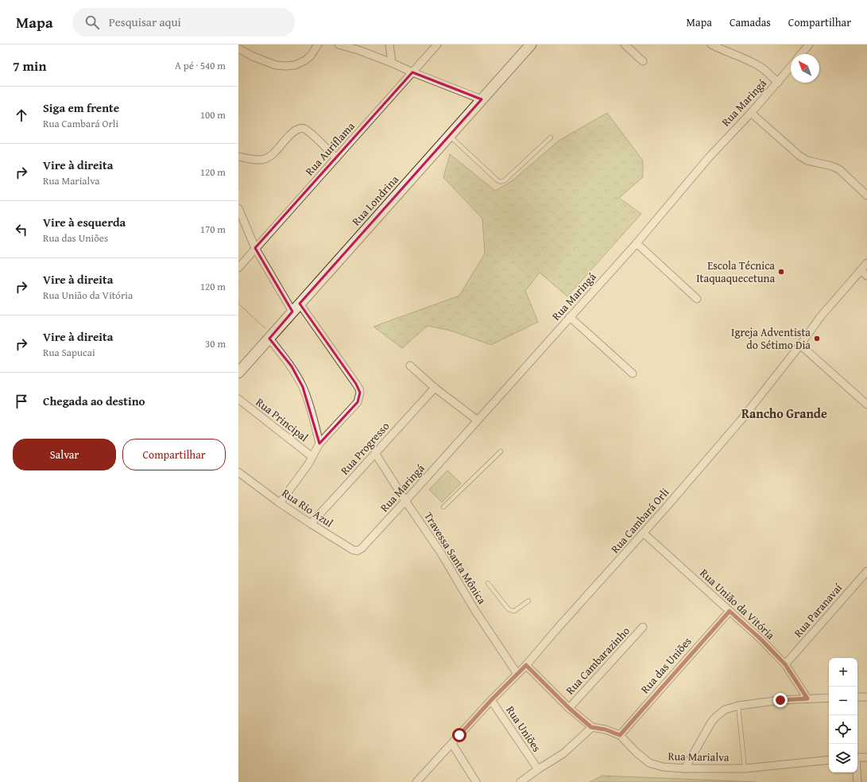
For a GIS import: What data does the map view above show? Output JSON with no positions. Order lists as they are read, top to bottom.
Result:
{
  "streets": {
    "street": [
      "Rua Maringá",
      "Rua Auriflama",
      "Rua Londrina",
      "Rua Principal",
      "Rua Progresso",
      "Rua Rio Azul",
      "Rua Cambará Orli",
      "Travessa Santa Mônica",
      "Rua União da Vitória",
      "Rua Paranavaí",
      "Rua Cambarazinho",
      "Rua das Uniões",
      "Rua Uniões",
      "Rua Marialva"
    ]
  },
  "crossings": [
    ["Rua Maringá", "Rua Rio Azul"],
    ["Rua Maringá", "Travessa Santa Mônica"],
    ["Rua Progresso", "Rua Rio Azul"],
    ["Rua Progresso", "Travessa Santa Mônica"],
    ["Rua Cambará Orli", "Travessa Santa Mônica"],
    ["Rua Cambará Orli", "Rua União da Vitória"],
    ["Rua Cambará Orli", "Rua Uniões"],
    ["Rua União da Vitória", "Rua Paranavaí"],
    ["Rua União da Vitória", "Rua das Uniões"],
    ["Rua das Uniões", "Rua Marialva"]
  ],
  "districts": ["Rancho Grande"],
  "places": ["Escola Técnica Itaquaquecetuna", "Igreja Adventista do Sétimo Dia"],
  "north": "top left",
  "page": {
    "header": "Mapa",
    "search": "Pesquisar aqui",
    "nav": ["Mapa", "Camadas", "Compartilhar"],
    "heading": ["7 min", "A pé · 540 m"],
    "list": [
      ["Siga em frente", "Rua Cambará Orli", "100 m"],
      ["Vire à direita", "Rua Marialva", "120 m"],
      ["Vire à esquerda", "Rua das Uniões", "170 m"],
      ["Vire à direita", "Rua União da Vitória", "120 m"],
      ["Vire à direita", "Rua Sapucai", "30 m"],
      "Chegada ao destino"
    ],
    "buttons": ["Salvar", "Compartilhar"],
    "map_buttons": ["+", "−"]
  }
}
